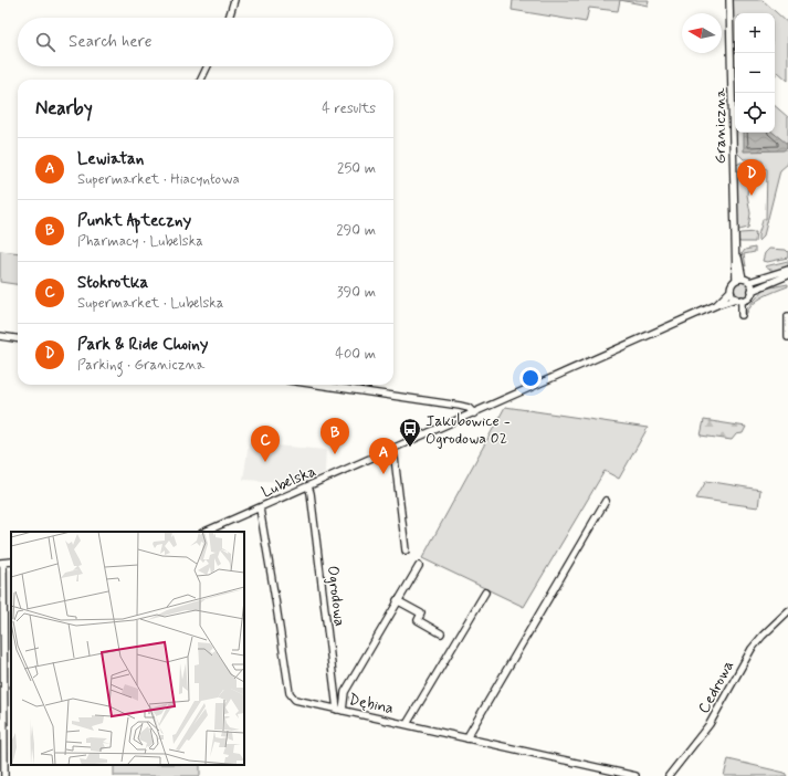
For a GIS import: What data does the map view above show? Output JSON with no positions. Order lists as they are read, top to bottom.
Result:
{
  "streets": {
    "street": [
      "Graniczna",
      "Lubelska",
      "Ogrodowa",
      "Cedrowa",
      "Dębina"
    ]
  },
  "crossings": [
    ["Lubelska", "Ogrodowa"],
    ["Lubelska", "Dębina"],
    ["Ogrodowa", "Dębina"]
  ],
  "places": {
    "bus stop": ["Jakubowice - Ogrodowa 02"]
  },
  "north": "left",
  "page": {
    "map_buttons": ["+", "−"],
    "search": "Search here",
    "heading": ["Nearby", "4 results"],
    "list": [
      {
        "mark": "A",
        "name": "Lewiatan",
        "note": "Supermarket · Hiacyntowa",
        "value": "250 m"
      },
      {
        "mark": "B",
        "name": "Punkt Apteczny",
        "note": "Pharmacy · Lubelska",
        "value": "290 m"
      },
      {
        "mark": "C",
        "name": "Stokrotka",
        "note": "Supermarket · Lubelska",
        "value": "390 m"
      },
      {
        "mark": "D",
        "name": "Park & Ride Choiny",
        "note": "Parking · Graniczna",
        "value": "400 m"
      }
    ],
    "pins": [
      "D",
      "B",
      "C",
      "A"
    ]
  }
}
